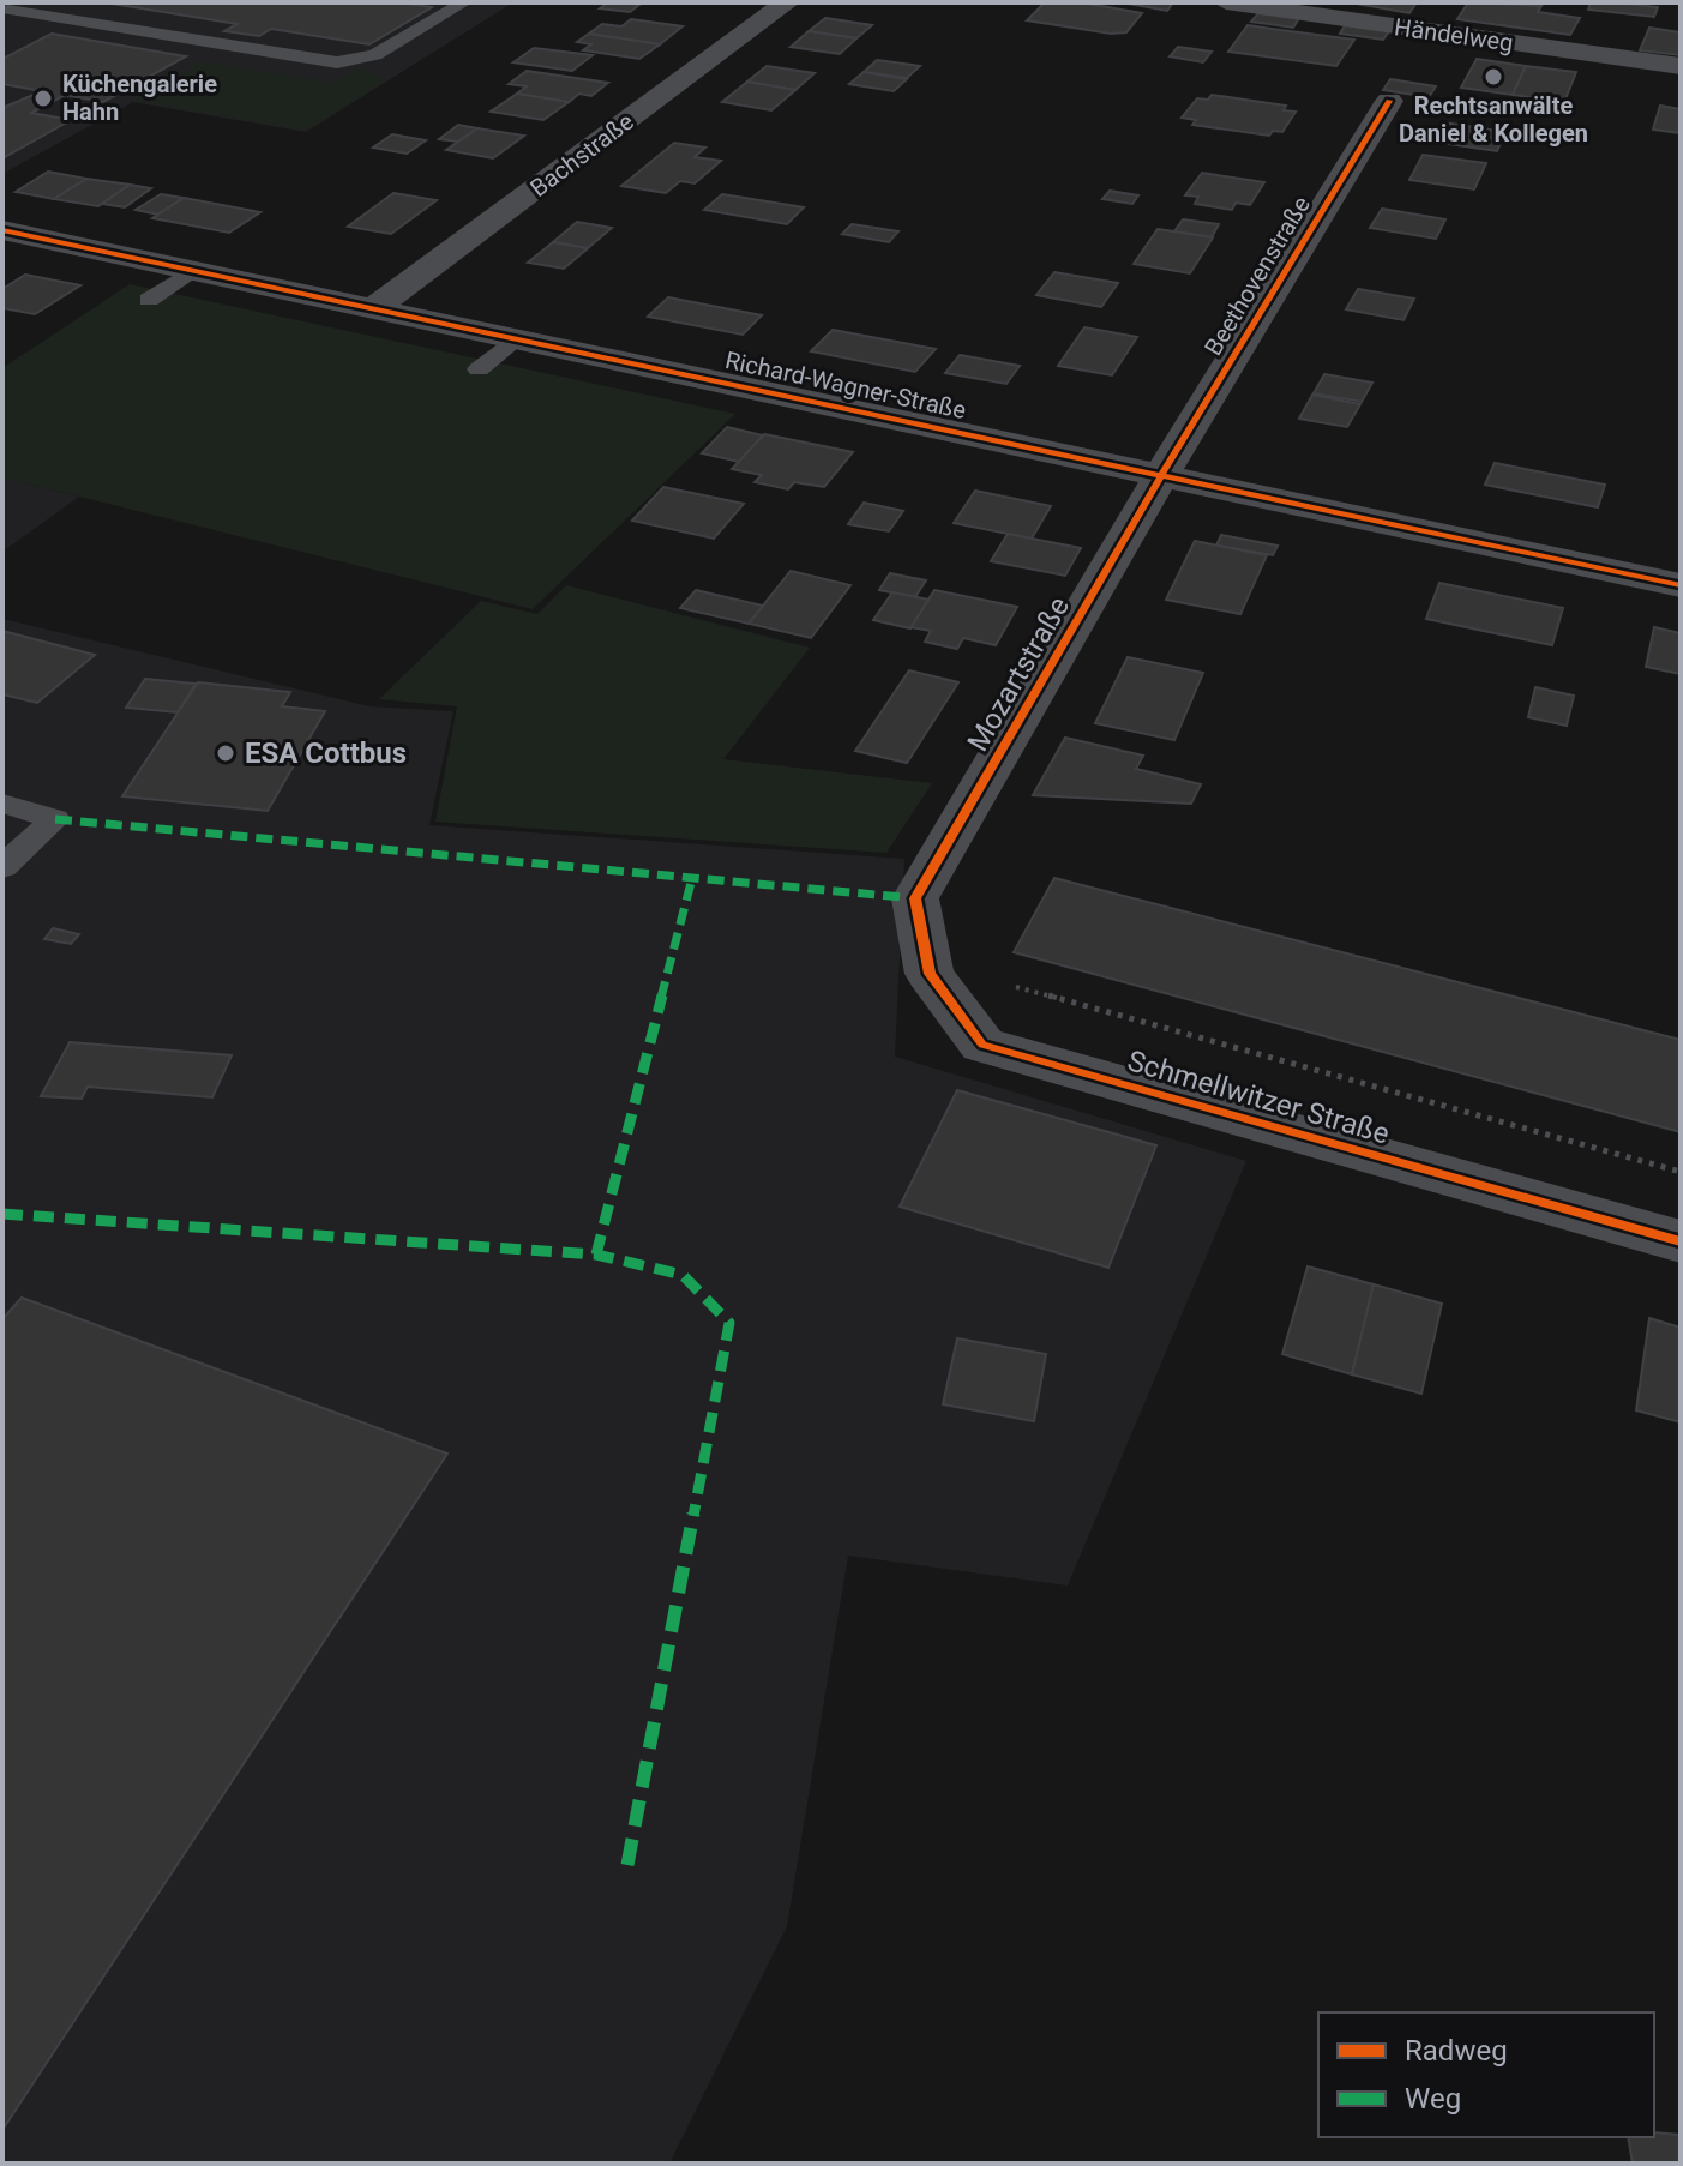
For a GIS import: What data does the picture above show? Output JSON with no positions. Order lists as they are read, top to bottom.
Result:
{
  "streets": {
    "street": [
      "Händelweg",
      "Bachstraße",
      "Beethovenstraße",
      "Richard-Wagner-Straße",
      "Mozartstraße",
      "Schmellwitzer Straße"
    ]
  },
  "crossings": [
    ["Bachstraße", "Richard-Wagner-Straße"],
    ["Beethovenstraße", "Richard-Wagner-Straße"],
    ["Beethovenstraße", "Mozartstraße"],
    ["Richard-Wagner-Straße", "Mozartstraße"],
    ["Mozartstraße", "Schmellwitzer Straße"]
  ],
  "places": ["Rechtsanwälte Daniel & Kollegen", "Küchengalerie Hahn", "ESA Cottbus"],
  "legend": ["Radweg", "Weg"]
}
